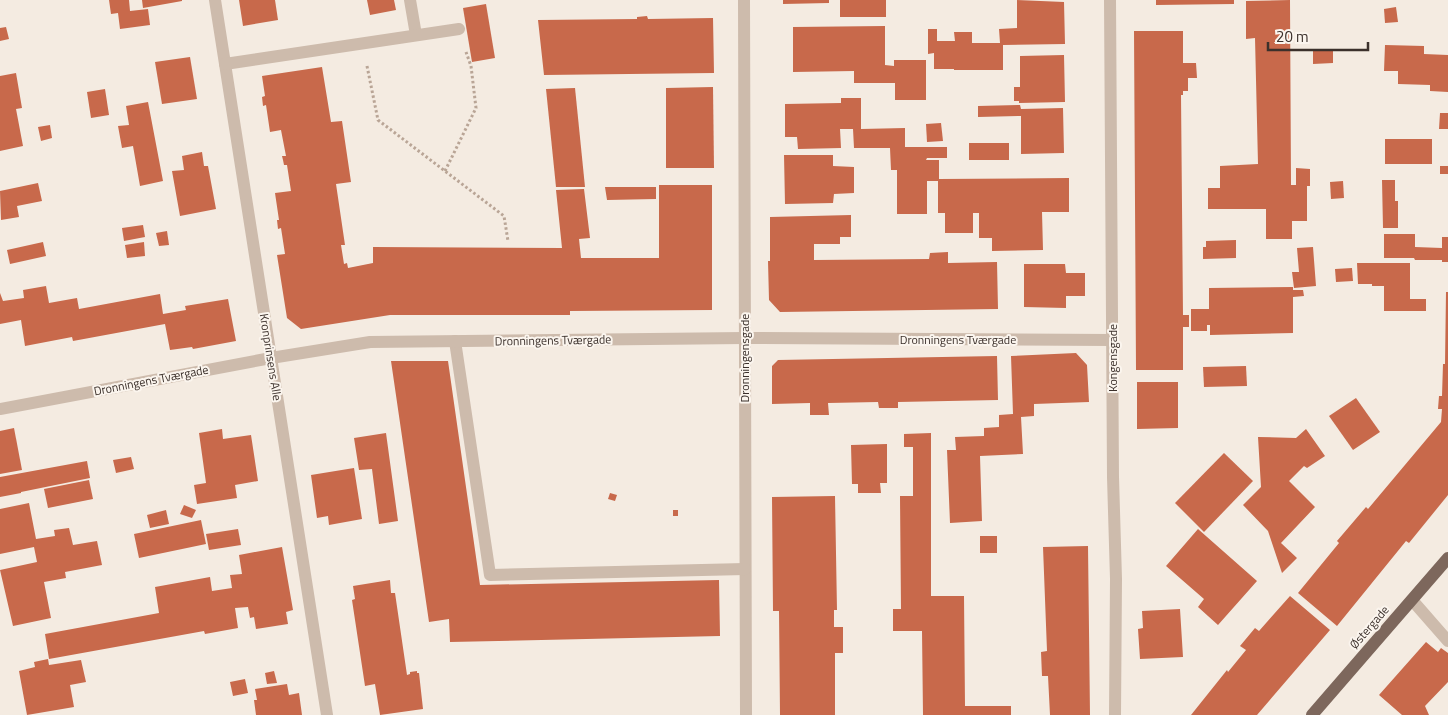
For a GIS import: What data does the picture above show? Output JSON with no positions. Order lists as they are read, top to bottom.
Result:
{
  "streets": {
    "main road": ["Østergade"],
    "street": [
      "Dronningens Tværgade",
      "Kronprinsens Alle",
      "Dronningensgade",
      "Kongensgade"
    ]
  },
  "crossings": [
    ["Dronningens Tværgade", "Kronprinsens Alle"],
    ["Dronningens Tværgade", "Dronningensgade"],
    ["Dronningens Tværgade", "Kongensgade"]
  ],
  "scale_bar": "20 m"
}
